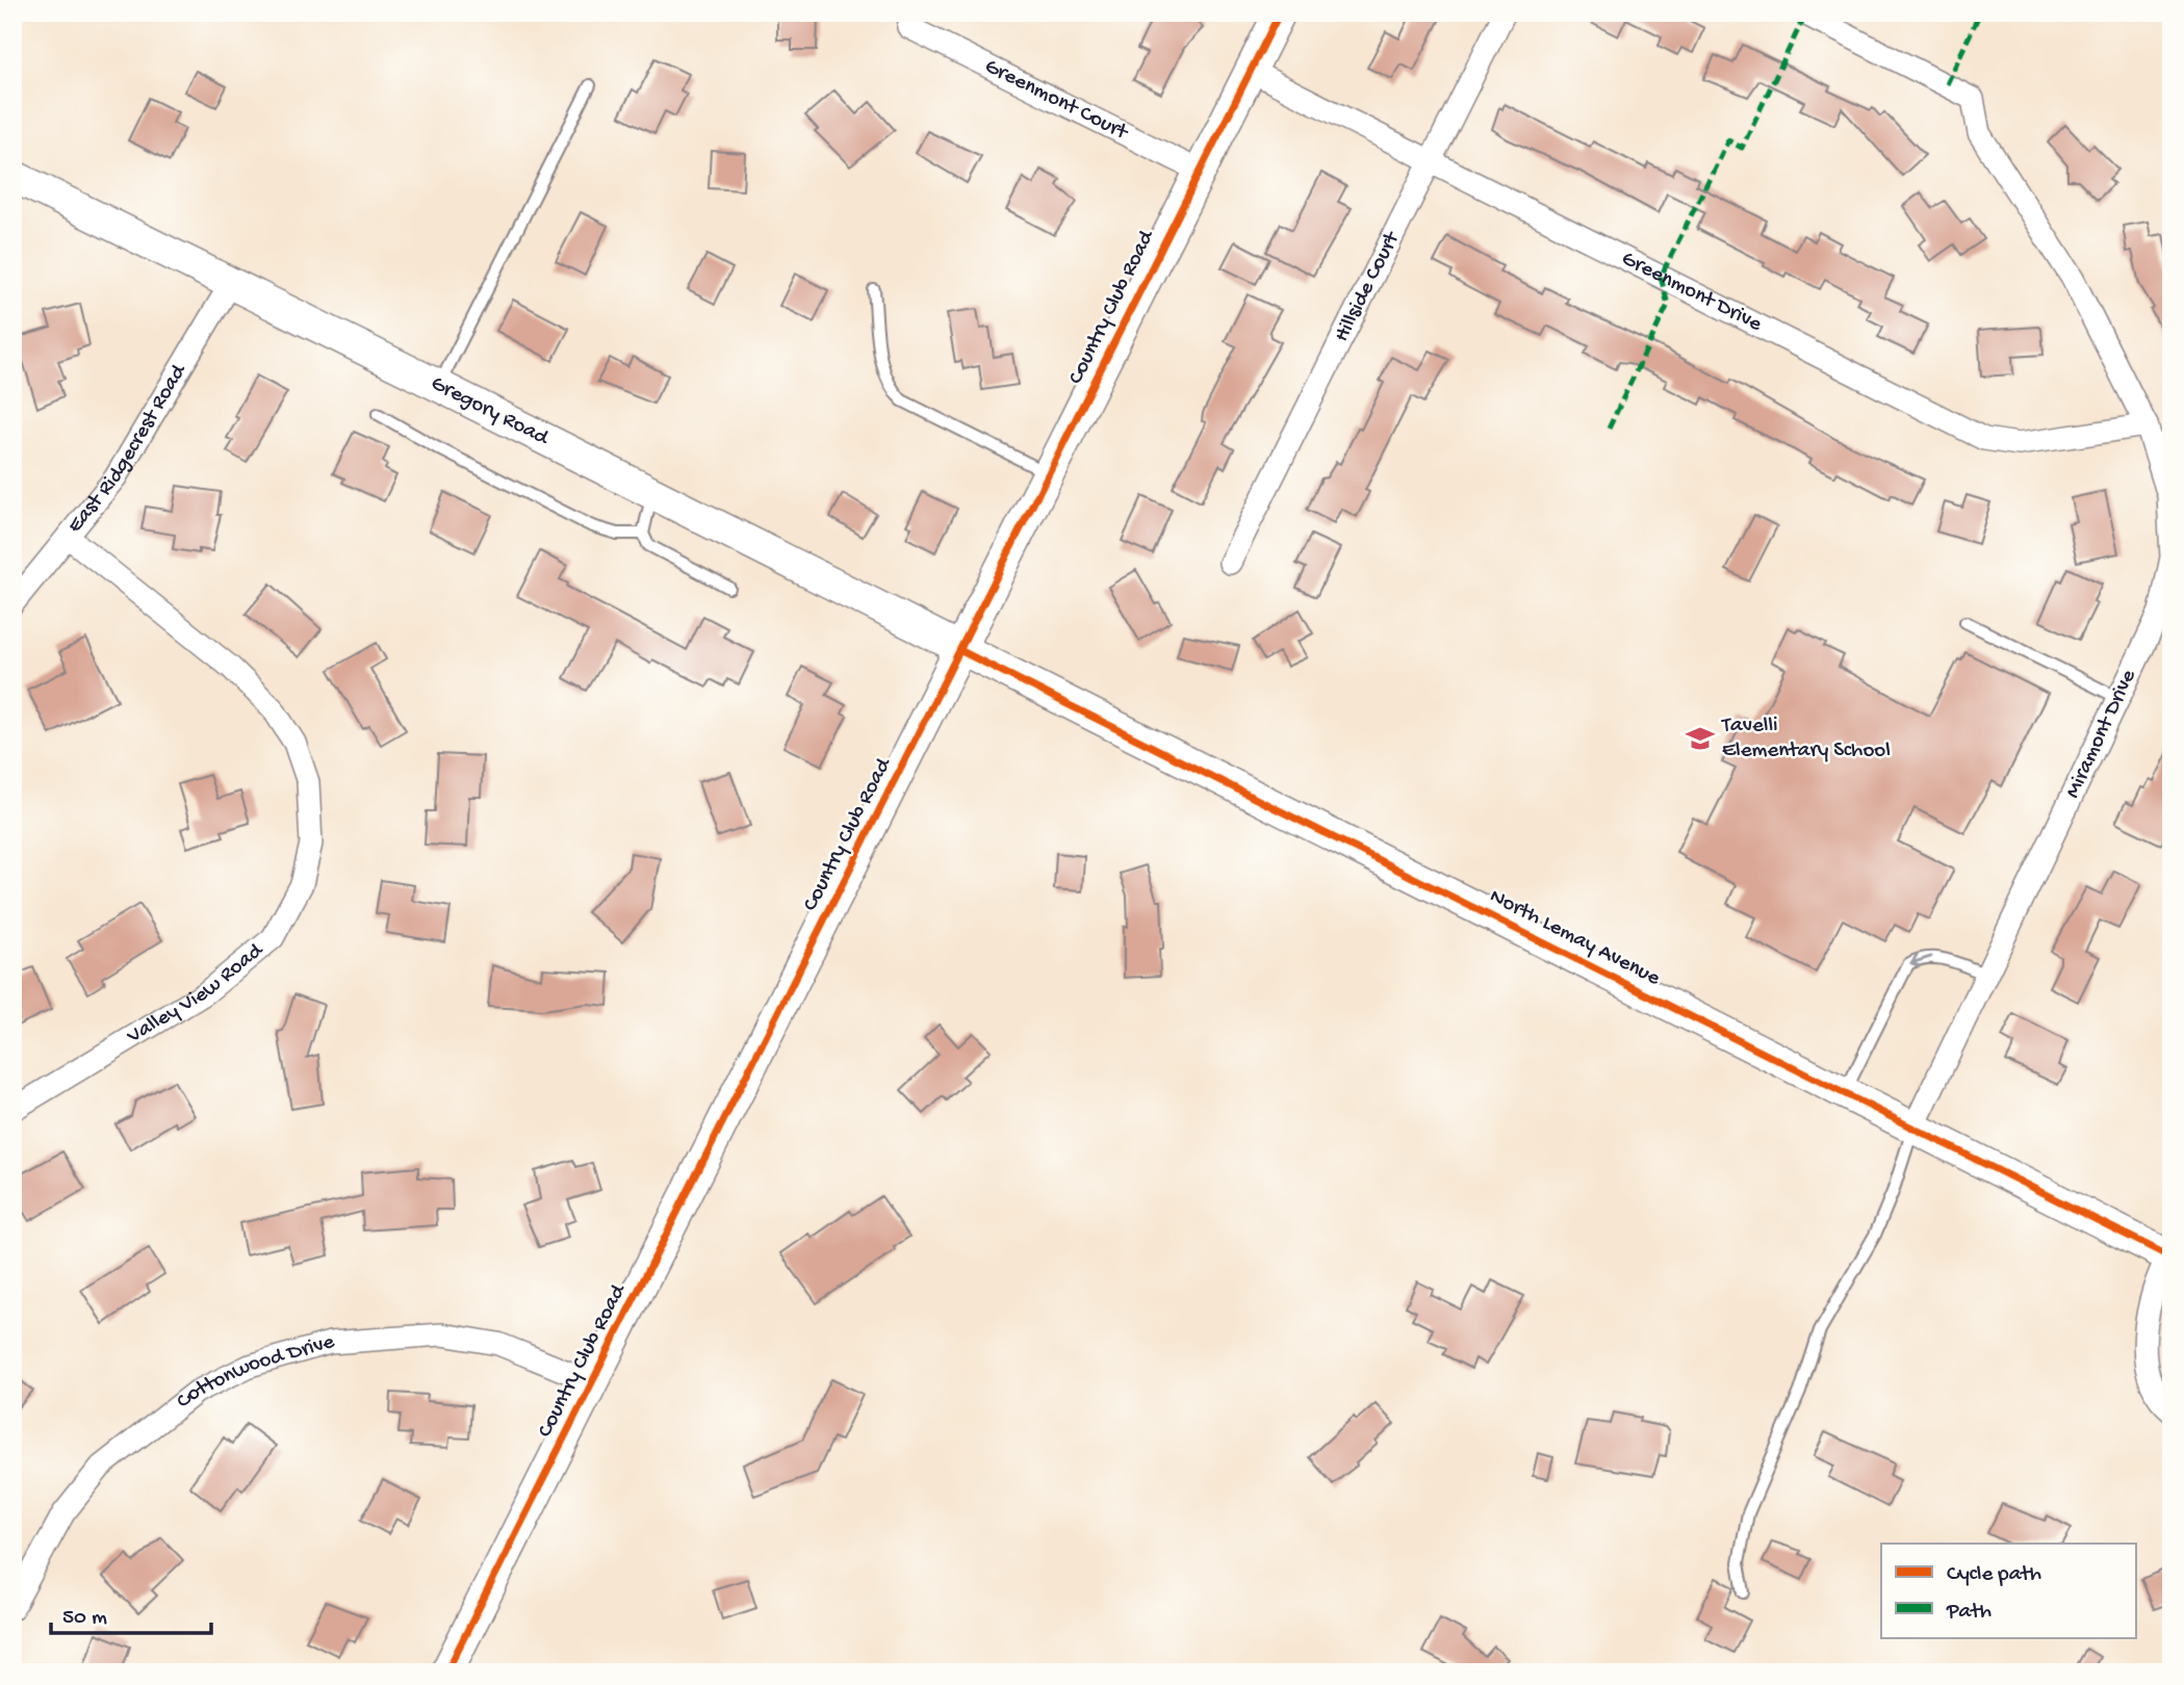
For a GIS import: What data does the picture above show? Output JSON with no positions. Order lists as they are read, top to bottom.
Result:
{
  "streets": {
    "street": [
      "Greenmont Court",
      "Hillside Court",
      "Greenmont Drive",
      "Country Club Road",
      "Gregory Road",
      "East Ridgecrest Road",
      "Miramont Drive",
      "North Lemay Avenue",
      "Valley View Road",
      "Cottonwood Drive"
    ]
  },
  "crossings": [
    ["Greenmont Court", "Country Club Road"],
    ["Hillside Court", "Greenmont Drive"],
    ["Greenmont Drive", "Country Club Road"],
    ["Greenmont Drive", "Miramont Drive"],
    ["Country Club Road", "Gregory Road"],
    ["Country Club Road", "North Lemay Avenue"],
    ["Country Club Road", "Cottonwood Drive"],
    ["Gregory Road", "East Ridgecrest Road"],
    ["Gregory Road", "North Lemay Avenue"],
    ["East Ridgecrest Road", "Valley View Road"],
    ["Miramont Drive", "North Lemay Avenue"]
  ],
  "places": {
    "school or university": ["Tavelli Elementary School"]
  },
  "legend": ["Cycle path", "Path"],
  "scale_bar": "50 m"
}
